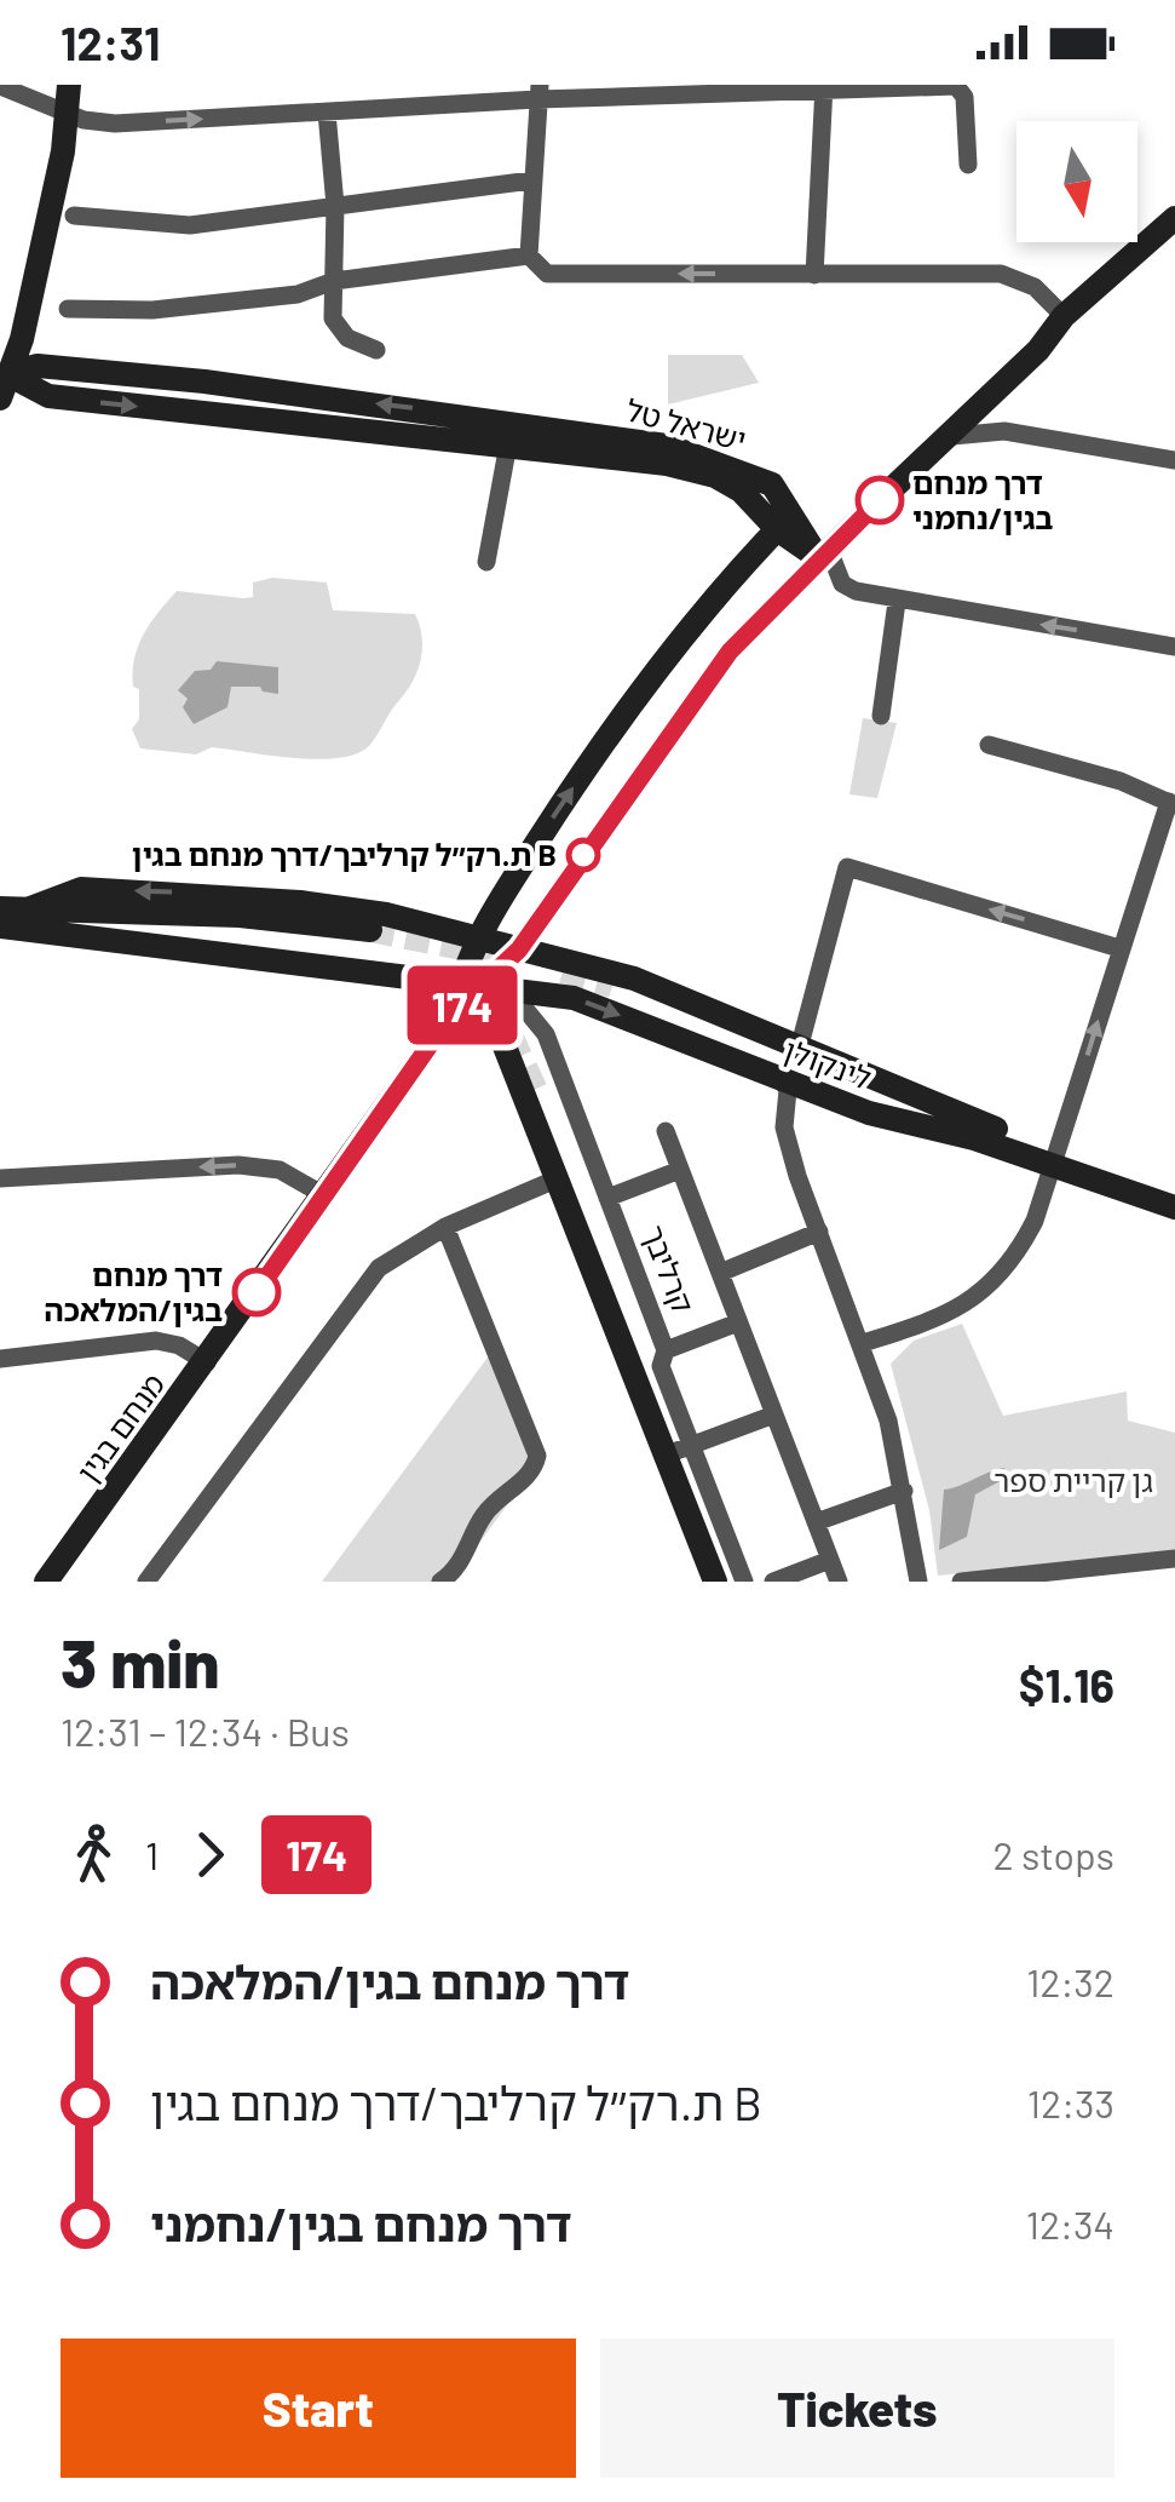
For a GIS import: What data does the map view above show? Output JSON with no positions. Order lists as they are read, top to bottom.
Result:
{
  "streets": {
    "street": [
      "ישראל טל",
      "לינקולן",
      "קרליבך",
      "מנחם בגין"
    ]
  },
  "crossings": [
    ["ישראל טל", "מנחם בגין"],
    ["לינקולן", "קרליבך"],
    ["לינקולן", "מנחם בגין"],
    ["קרליבך", "מנחם בגין"]
  ],
  "parks": ["גן קריית ספר"],
  "places": ["דרך מנחם בגין/נחמני", "ת.רק״ל קרליבך/דרך מנחם בגין B", "דרך מנחם בגין/המלאכה"],
  "lines": ["bus line 174"],
  "north": "bottom",
  "page": {
    "status": "12:31",
    "on_map": "174",
    "heading": ["3 min", "12:31 – 12:34 · Bus", "$1.16"],
    "legs": ["1", "174", "2 stops"],
    "list": [
      {
        "name": "דרך מנחם בגין/המלאכה",
        "value": "12:32"
      },
      {
        "name": "ת.רק״ל קרליבך/דרך מנחם בגין B",
        "value": "12:33"
      },
      {
        "name": "דרך מנחם בגין/נחמני",
        "value": "12:34"
      }
    ],
    "buttons": ["Start", "Tickets"]
  }
}
